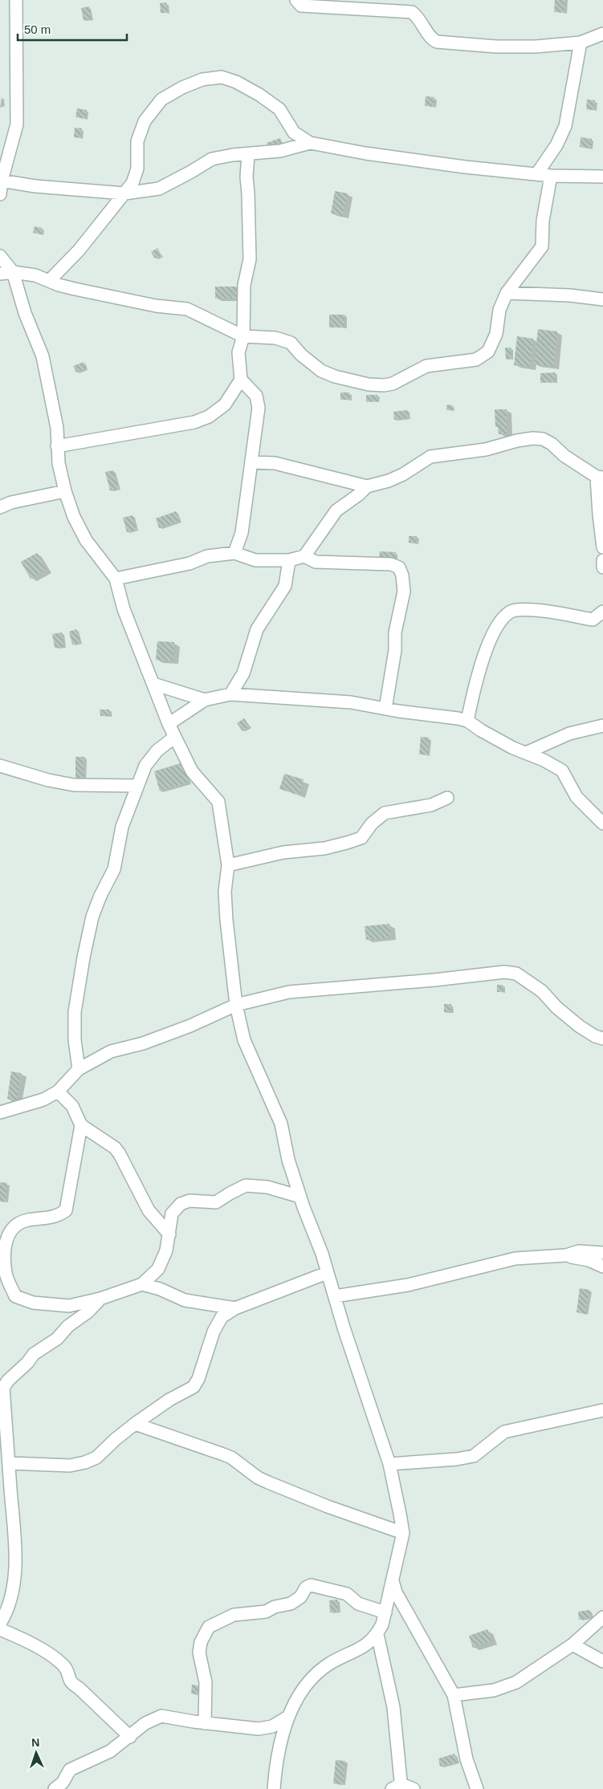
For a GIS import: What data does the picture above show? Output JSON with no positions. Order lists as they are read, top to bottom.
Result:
{
  "scale_bar": "50 m",
  "north": "top"
}
